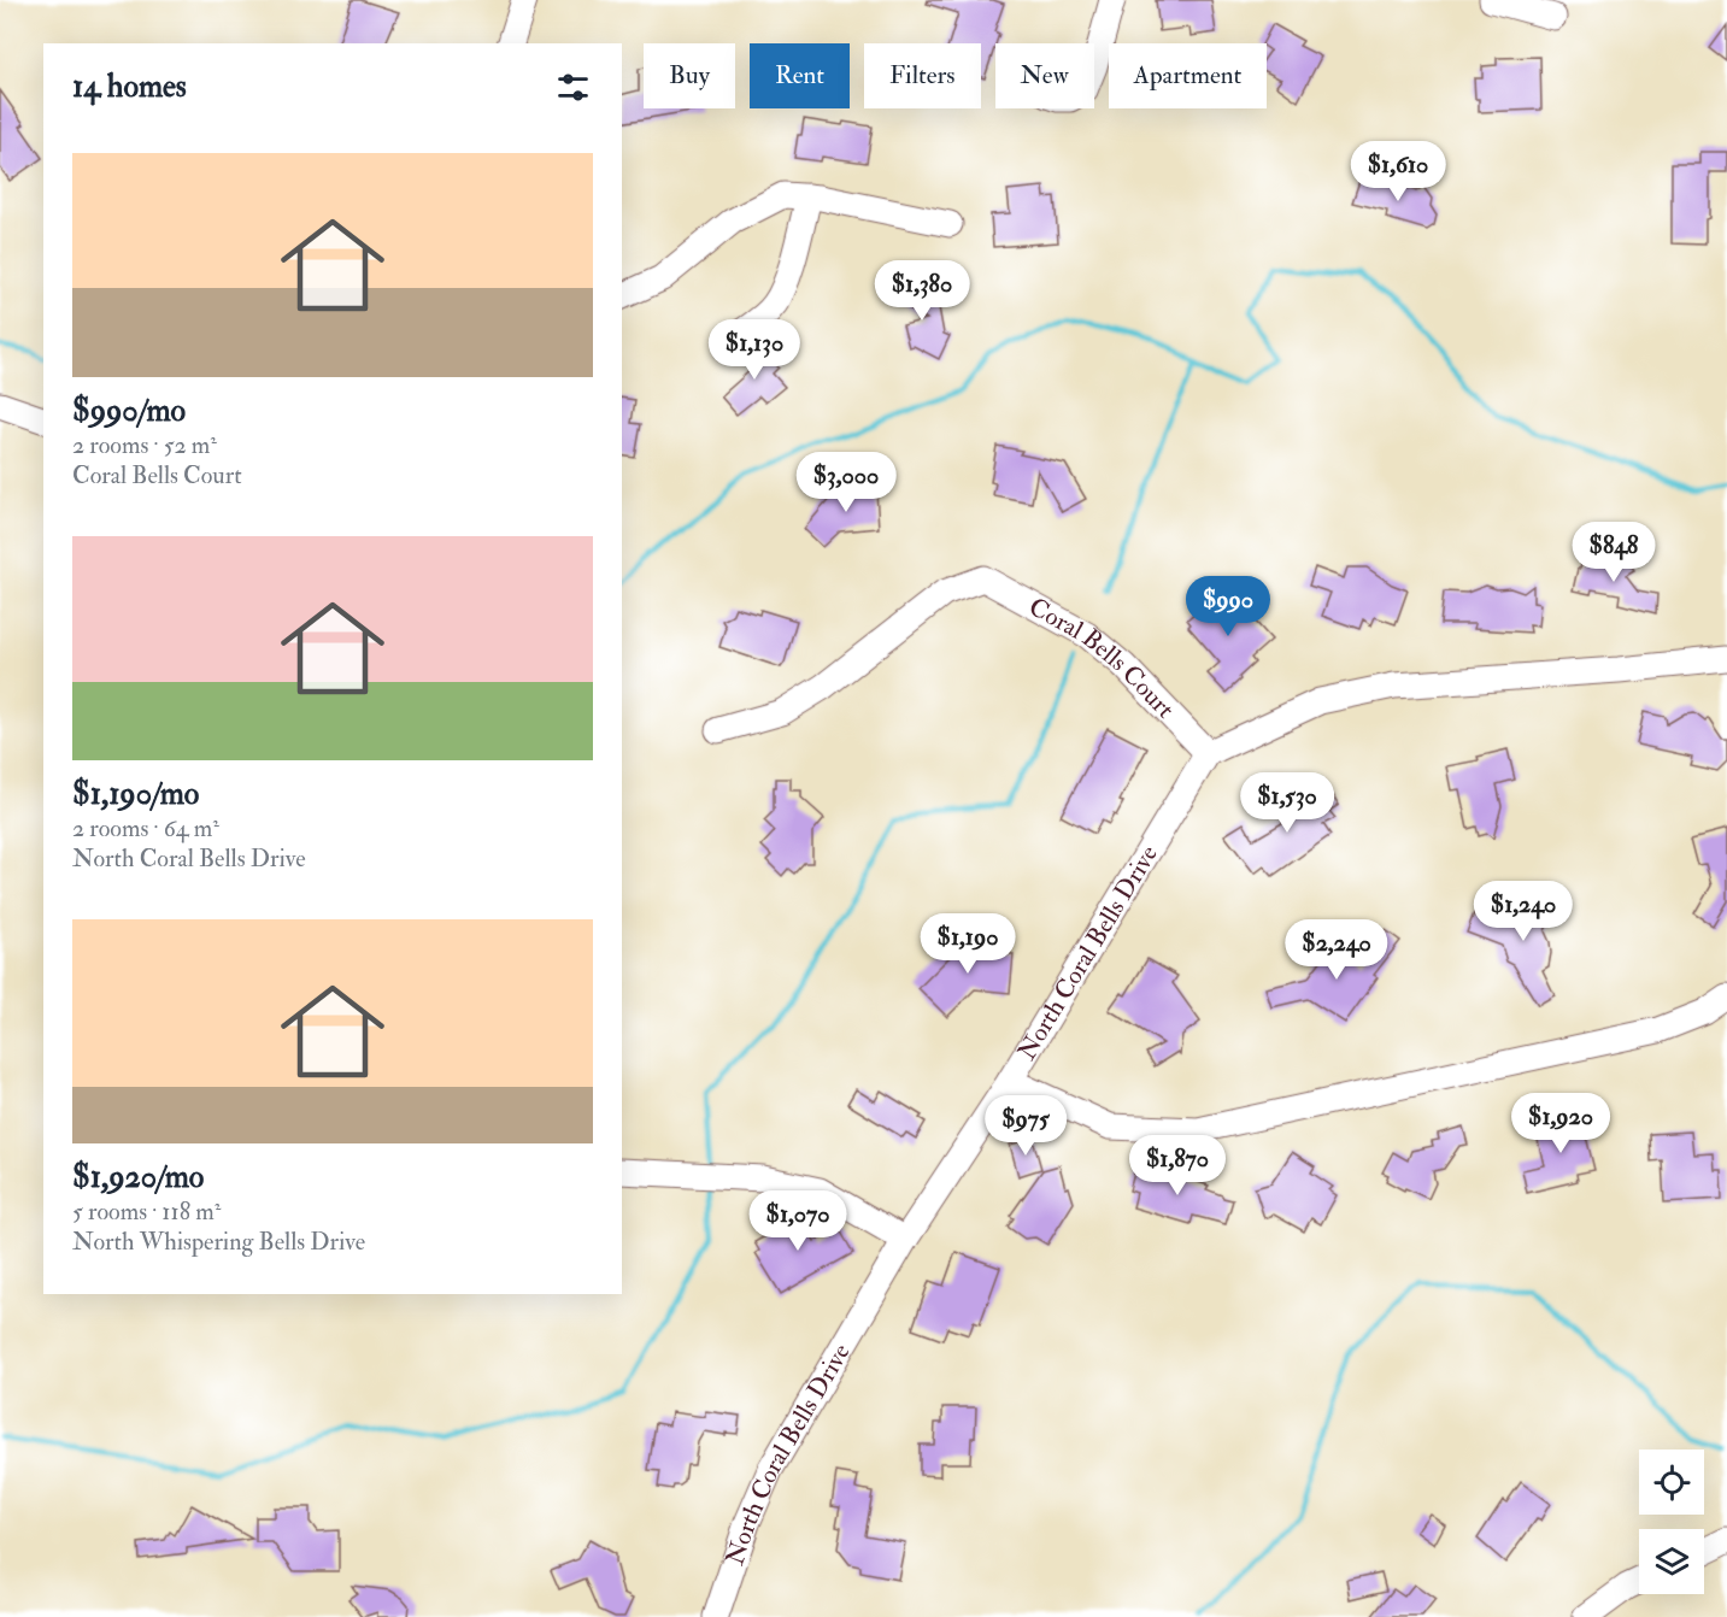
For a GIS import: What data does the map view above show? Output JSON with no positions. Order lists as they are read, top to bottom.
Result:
{
  "streets": {
    "street": ["Coral Bells Court", "North Coral Bells Drive"]
  },
  "crossings": [
    ["Coral Bells Court", "North Coral Bells Drive"]
  ],
  "page": {
    "chip": [
      "Buy",
      "Rent",
      "Filters",
      "New",
      "Apartment"
    ],
    "heading": "14 homes",
    "list": [
      {
        "name": "$990/mo",
        "note": "2 rooms · 52 m² · Coral Bells Court"
      },
      {
        "name": "$1,190/mo",
        "note": "2 rooms · 64 m² · North Coral Bells Drive"
      },
      {
        "name": "$1,920/mo",
        "note": "5 rooms · 118 m² · North Whispering Bells Drive"
      }
    ],
    "price": [
      "$1,610",
      "$1,380",
      "$1,130",
      "$3,000",
      "$848",
      "$990",
      "$1,530",
      "$1,240",
      "$1,190",
      "$2,240",
      "$1,920",
      "$975",
      "$1,870",
      "$1,070"
    ]
  }
}
